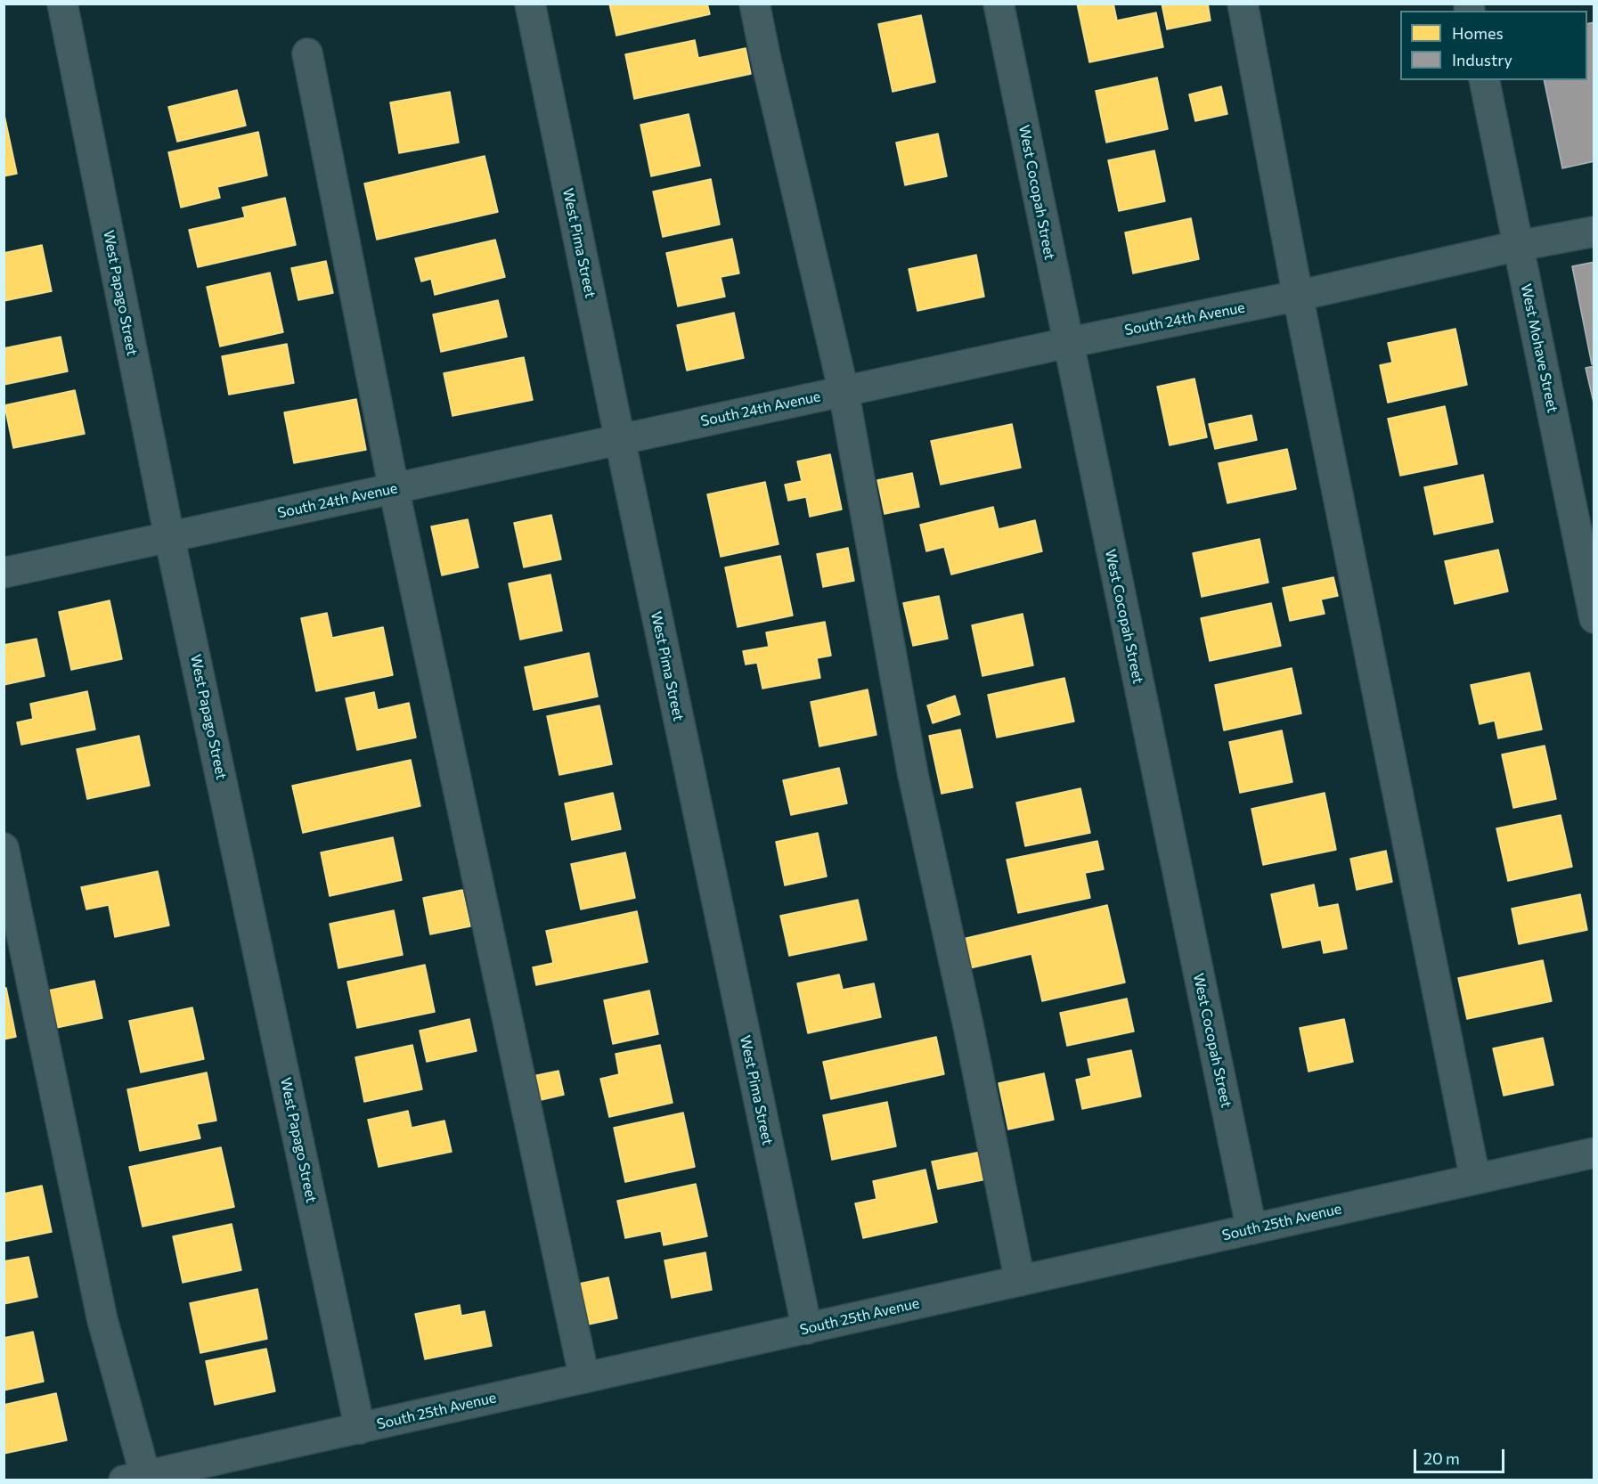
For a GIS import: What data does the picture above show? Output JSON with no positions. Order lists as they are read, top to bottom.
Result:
{
  "streets": {
    "street": [
      "West Cocopah Street",
      "West Pima Street",
      "West Papago Street",
      "South 24th Avenue",
      "West Mohave Street",
      "South 25th Avenue"
    ]
  },
  "crossings": [
    ["West Cocopah Street", "South 24th Avenue"],
    ["West Cocopah Street", "South 25th Avenue"],
    ["West Pima Street", "South 24th Avenue"],
    ["West Pima Street", "South 25th Avenue"],
    ["West Papago Street", "South 24th Avenue"],
    ["West Papago Street", "South 25th Avenue"],
    ["South 24th Avenue", "West Mohave Street"]
  ],
  "legend": ["Homes", "Industry"],
  "scale_bar": "20 m"
}
